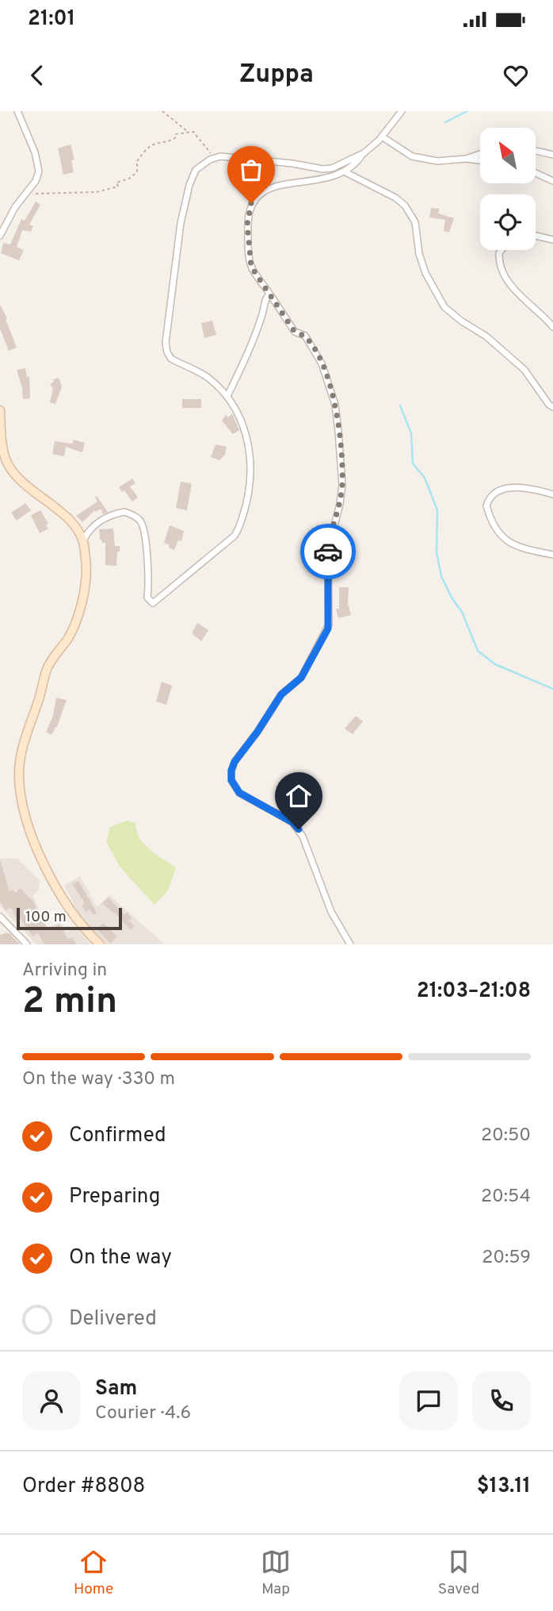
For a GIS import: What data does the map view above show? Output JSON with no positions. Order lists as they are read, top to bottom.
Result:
{
  "scale_bar": "100 m",
  "north": "top left",
  "page": {
    "status": "21:01",
    "header": "Zuppa",
    "scale": "100 m",
    "heading": ["2 min", "Arriving in", "21:03–21:08"],
    "panel": [
      "Sam",
      "Courier · 4.6",
      "Order #8808",
      "$13.11"
    ],
    "bar": "On the way · 330 m",
    "list": [
      ["Confirmed", "20:50"],
      ["Preparing", "20:54"],
      ["On the way", "20:59"],
      "Delivered"
    ],
    "tabs": ["Home", "Map", "Saved"]
  }
}
